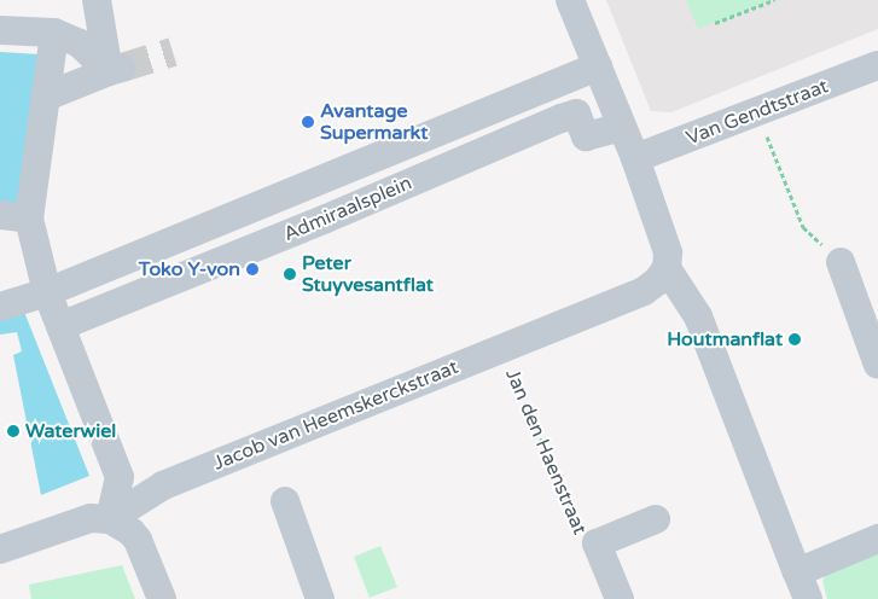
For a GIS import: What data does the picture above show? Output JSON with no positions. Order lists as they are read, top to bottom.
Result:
{
  "streets": {
    "street": [
      "Van Gendtstraat",
      "Admiraalsplein",
      "Jacob van Heemskerckstraat",
      "Jan den Haenstraat"
    ]
  },
  "crossings": [
    ["Jacob van Heemskerckstraat", "Jan den Haenstraat"]
  ],
  "places": [
    "Avantage Supermarkt",
    "Toko Y-von",
    "Peter Stuyvesantflat",
    "Houtmanflat",
    "Waterwiel"
  ]
}
